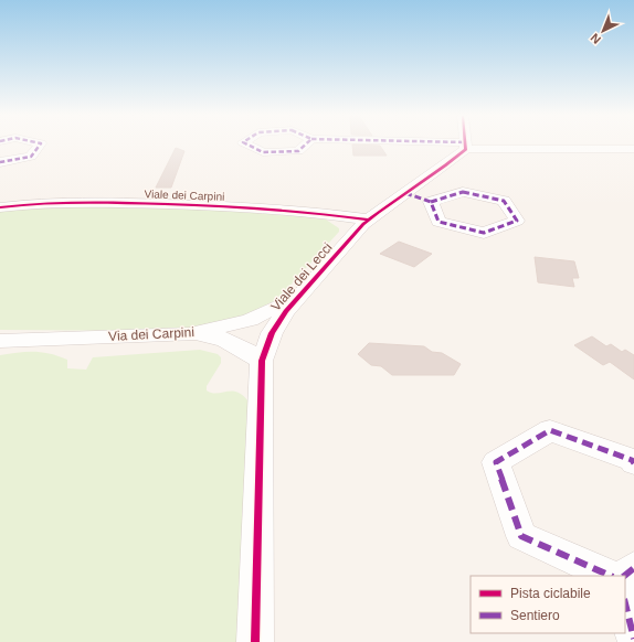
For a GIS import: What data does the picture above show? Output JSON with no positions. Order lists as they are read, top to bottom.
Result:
{
  "streets": {
    "street": ["Viale dei Carpini", "Viale dei Lecci", "Via dei Carpini"]
  },
  "crossings": [
    ["Viale dei Carpini", "Viale dei Lecci"],
    ["Viale dei Lecci", "Via dei Carpini"]
  ],
  "legend": ["Pista ciclabile", "Sentiero"],
  "north": "bottom left"
}
